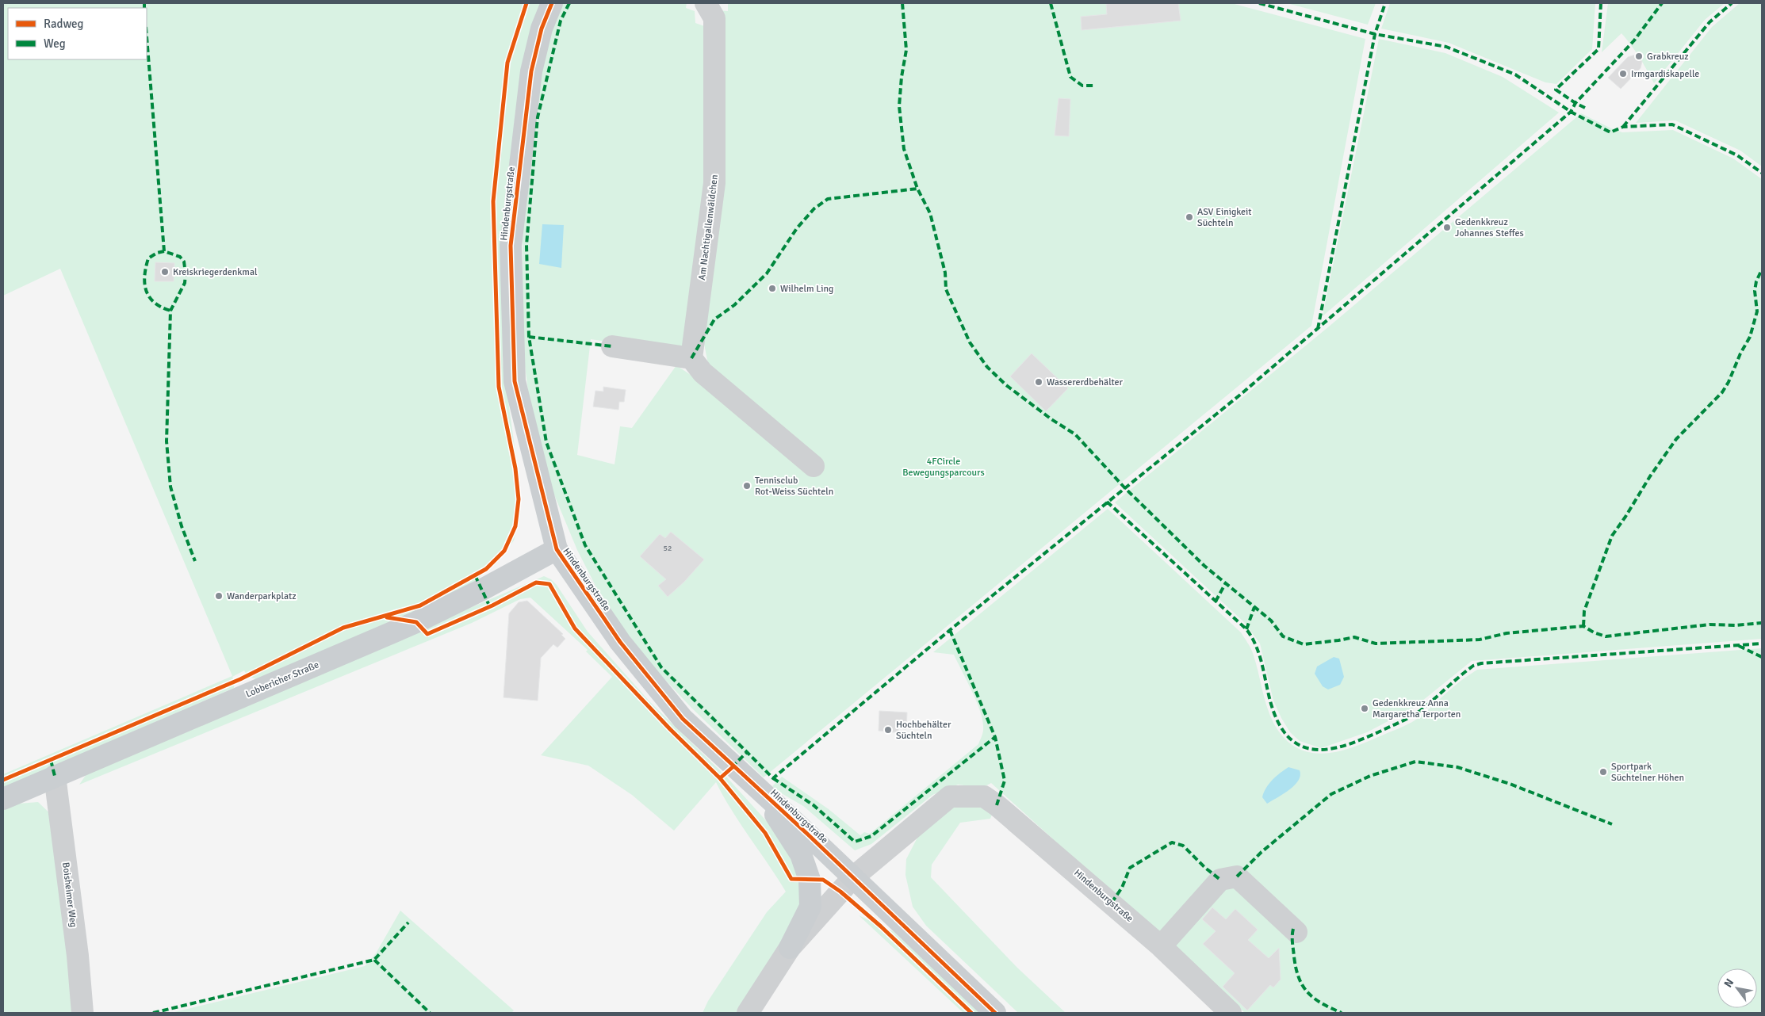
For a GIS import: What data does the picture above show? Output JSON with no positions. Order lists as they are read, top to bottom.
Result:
{
  "streets": {
    "main road": ["Hindenburgstraße", "Lobbericher Straße"],
    "street": ["Am Nachtigallenwäldchen", "Boisheimer Weg"]
  },
  "crossings": [
    ["Hindenburgstraße", "Lobbericher Straße"],
    ["Lobbericher Straße", "Boisheimer Weg"]
  ],
  "parks": ["4FCircle Bewegungsparcours"],
  "places": [
    "Grabkreuz",
    "Irmgardiskapelle",
    "ASV Einigkeit Süchteln",
    "Gedenkkreuz Johannes Steffes",
    "Kreiskriegerdenkmal",
    "Wilhelm Ling",
    "Wassererdbehälter",
    "Tennisclub Rot-Weiss Süchteln",
    "Wanderparkplatz",
    "Gedenkkreuz Anna Margaretha Terporten",
    "Hochbehälter Süchteln",
    "Sportpark Süchtelner Höhen"
  ],
  "house_numbers": ["52"],
  "legend": ["Radweg", "Weg"],
  "north": "top left"
}
